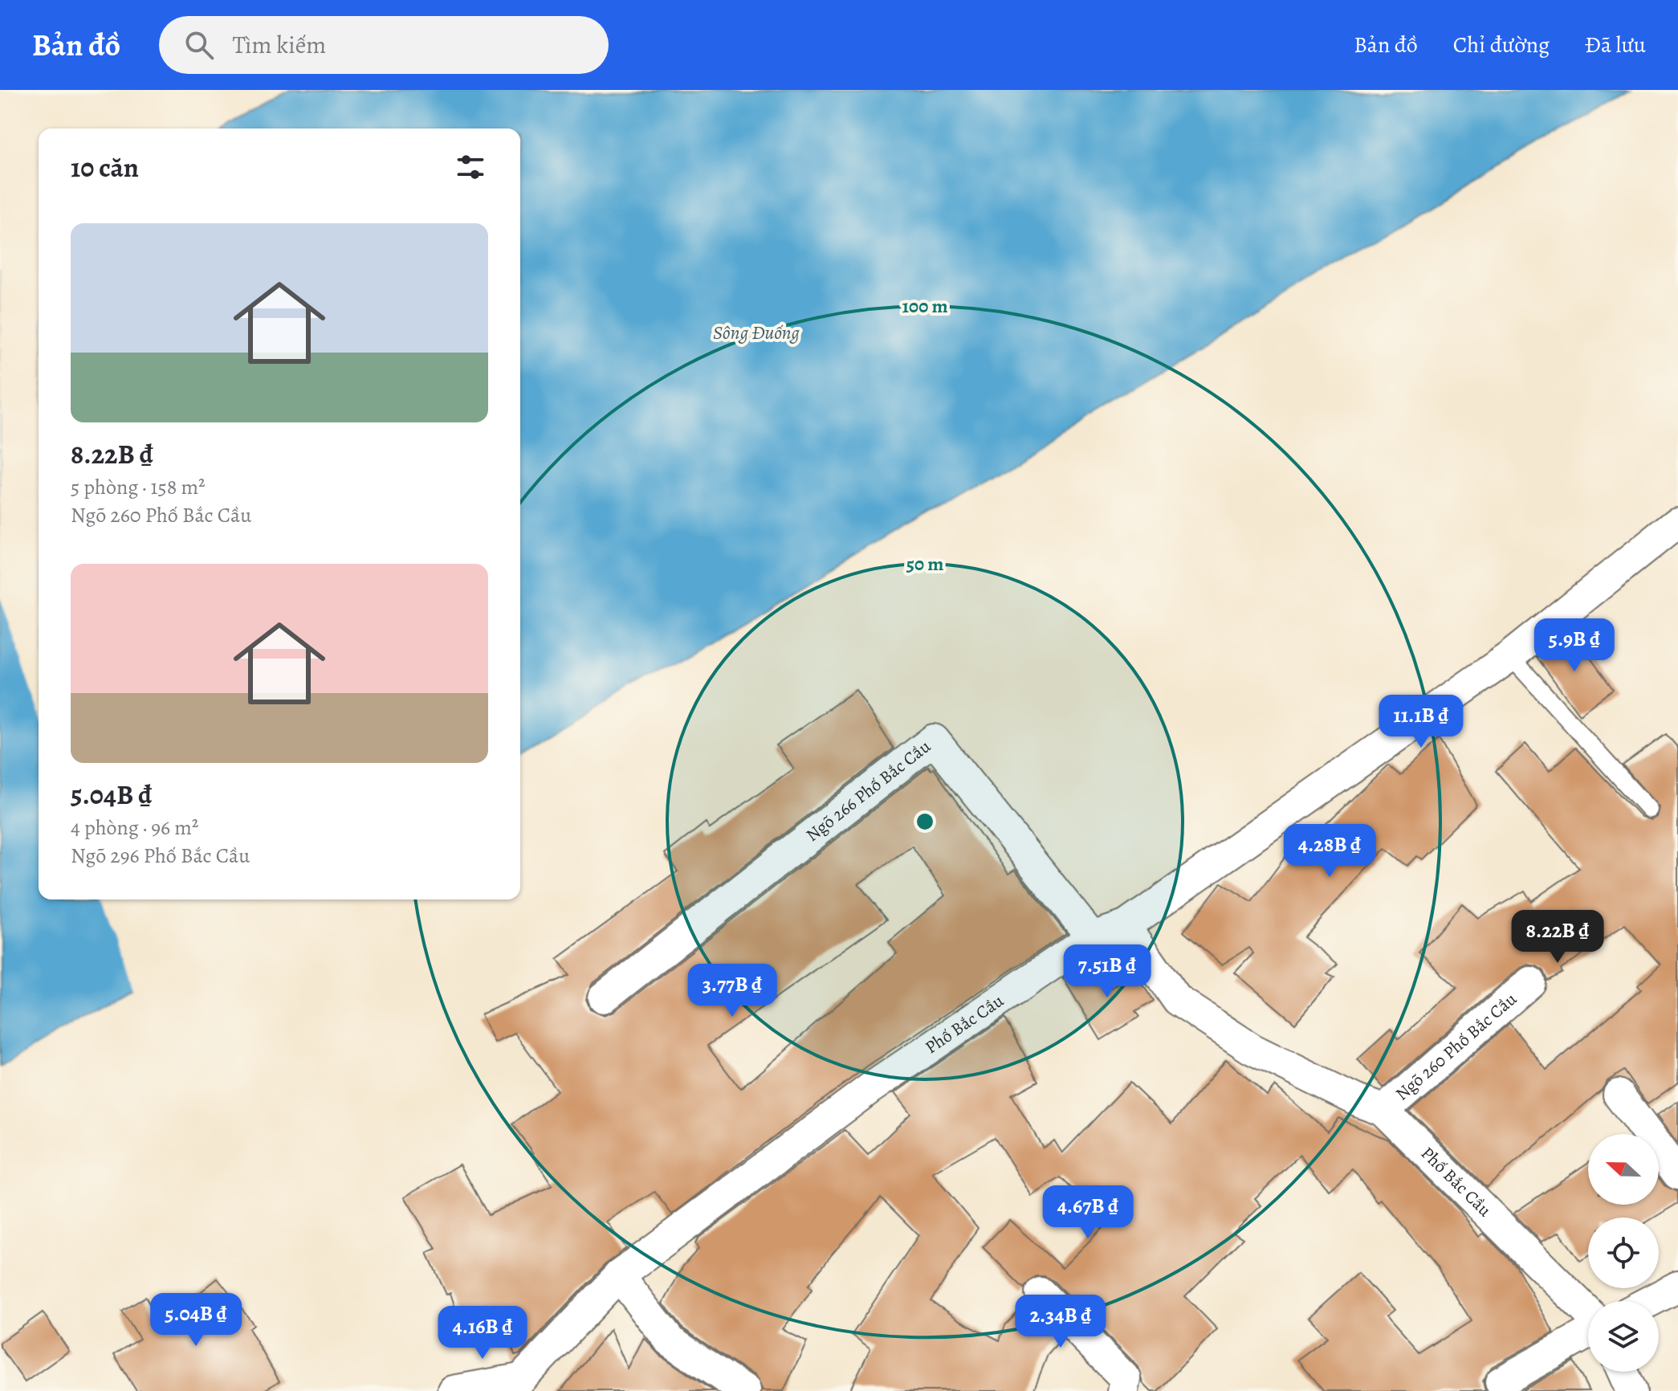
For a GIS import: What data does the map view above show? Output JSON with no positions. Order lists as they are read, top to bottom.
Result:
{
  "streets": {
    "street": ["Ngõ 266 Phố Bắc Cầu", "Phố Bắc Cầu", "Ngõ 260 Phố Bắc Cầu"]
  },
  "crossings": [
    ["Ngõ 266 Phố Bắc Cầu", "Phố Bắc Cầu"],
    ["Phố Bắc Cầu", "Ngõ 260 Phố Bắc Cầu"]
  ],
  "water": ["Sông Đuống"],
  "north": "left",
  "page": {
    "header": "Bản đồ",
    "search": "Tìm kiếm",
    "nav": ["Bản đồ", "Chỉ đường", "Đã lưu"],
    "heading": "10 căn",
    "list": [
      {
        "name": "8.22B ₫",
        "note": "5 phòng · 158 m² · Ngõ 260 Phố Bắc Cầu"
      },
      {
        "name": "5.04B ₫",
        "note": "4 phòng · 96 m² · Ngõ 296 Phố Bắc Cầu"
      }
    ],
    "price": [
      "5.9B ₫",
      "11.1B ₫",
      "4.28B ₫",
      "8.22B ₫",
      "7.51B ₫",
      "3.77B ₫",
      "4.67B ₫",
      "5.04B ₫",
      "2.34B ₫",
      "4.16B ₫"
    ]
  },
  "rings": ["100 m", "50 m"]
}
